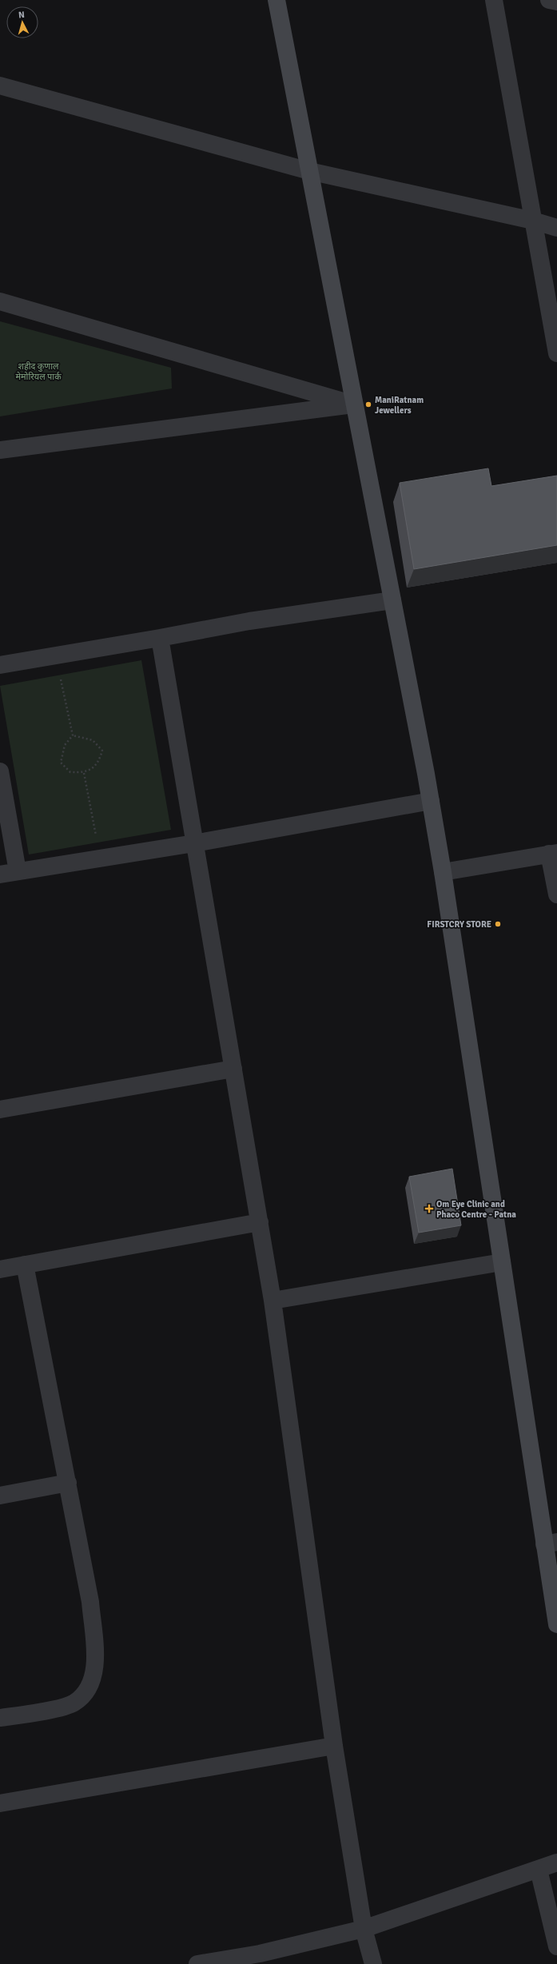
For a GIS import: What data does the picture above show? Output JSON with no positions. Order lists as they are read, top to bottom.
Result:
{
  "parks": ["शहीद कुणाल मेमोरियल पार्क"],
  "places": {
    "other": ["ManiRatnam Jewellers", "FIRSTCRY STORE"],
    "health": ["Om Eye Clinic and Phaco Centre - Patna"]
  },
  "north": "top"
}
